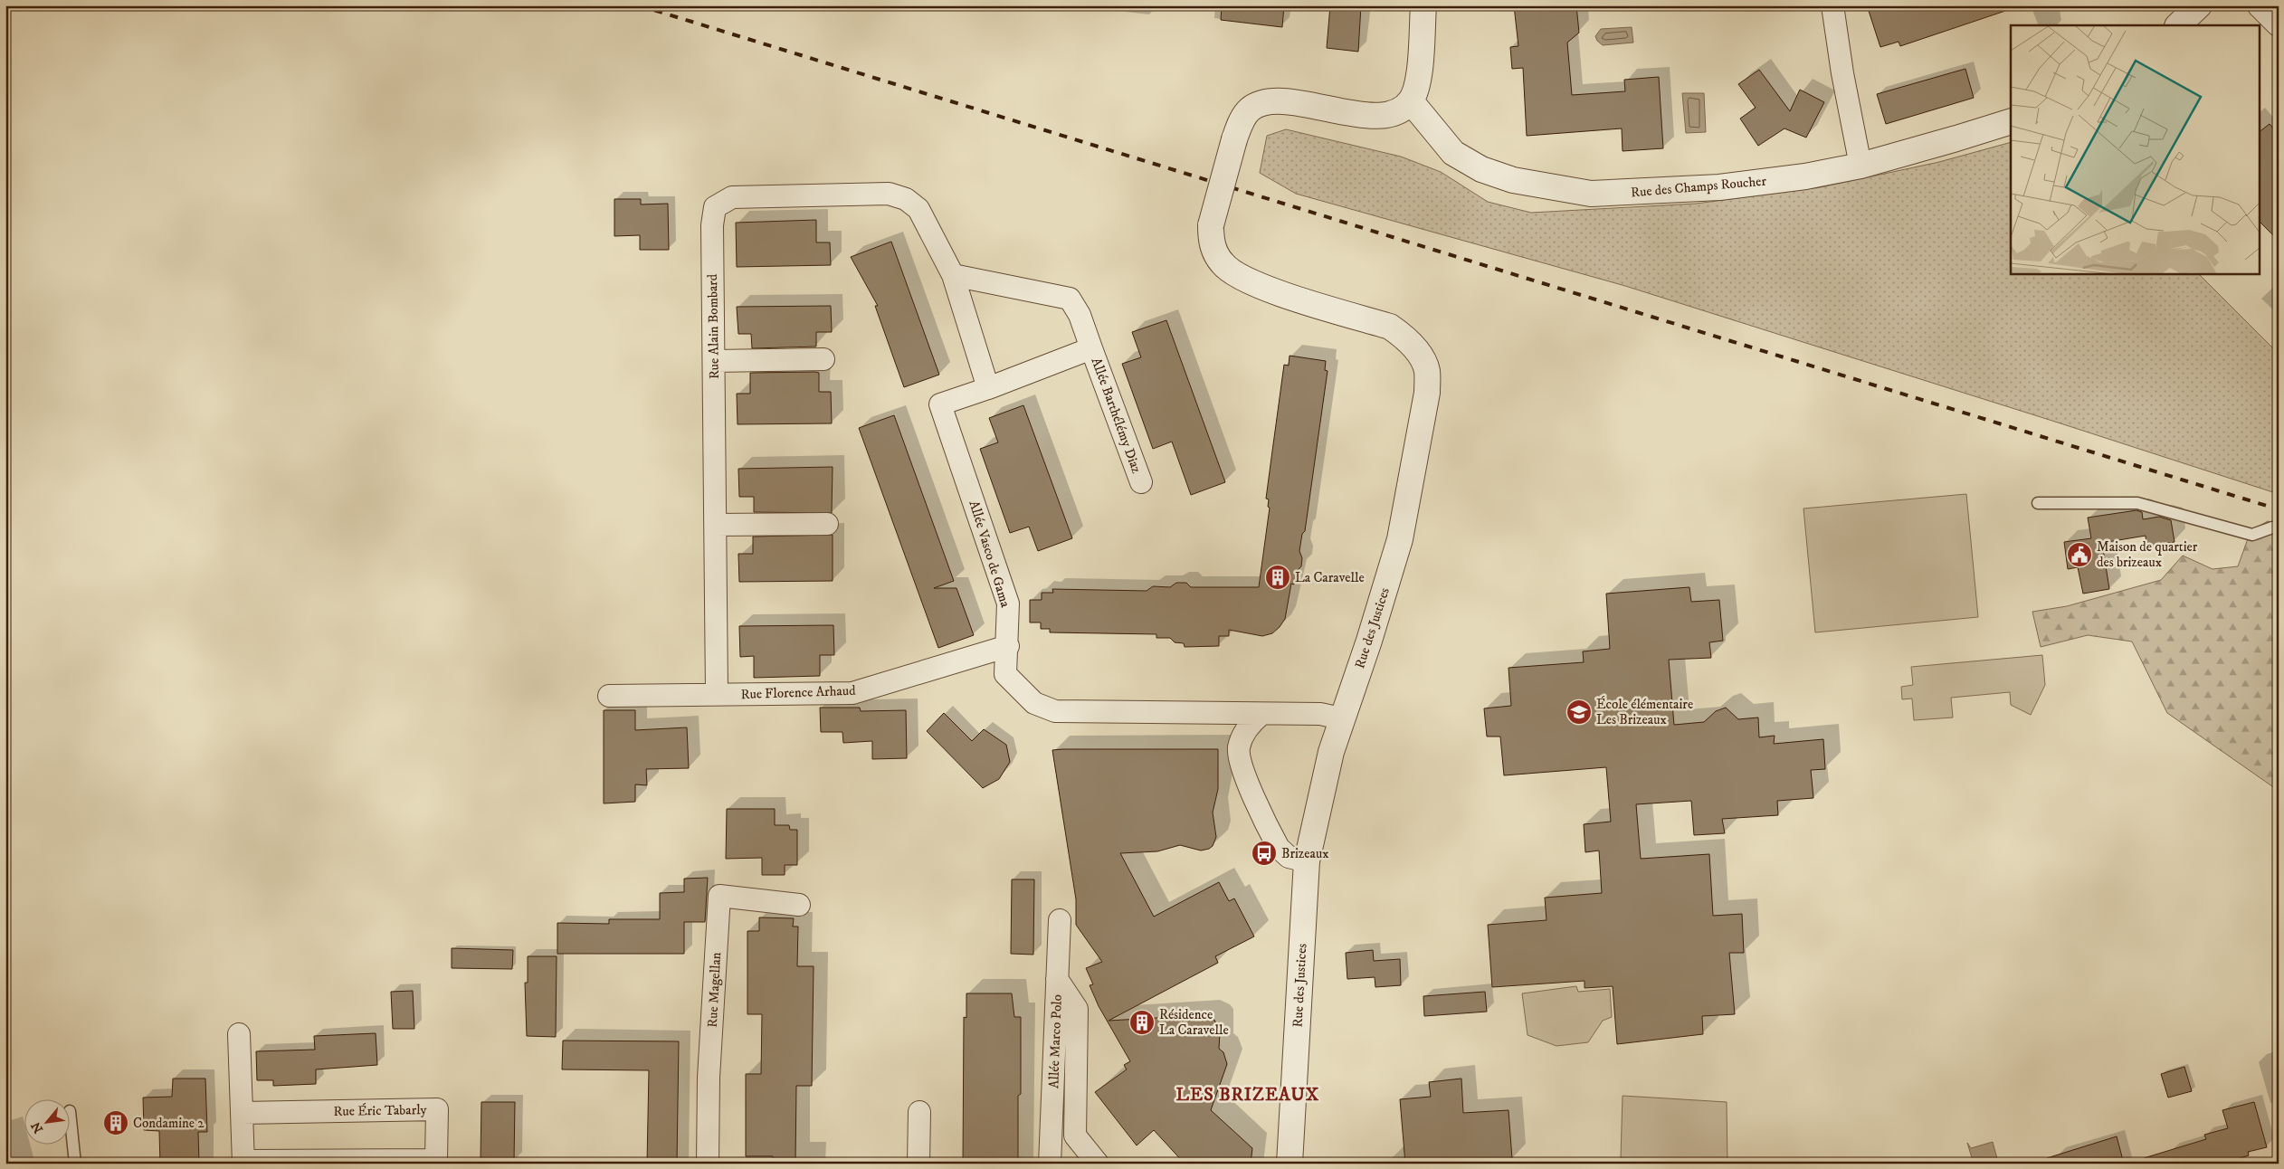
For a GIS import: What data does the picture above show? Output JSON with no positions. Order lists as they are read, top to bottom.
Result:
{
  "streets": {
    "street": [
      "Rue des Champs Roucher",
      "Rue Alain Bombard",
      "Allée Barthélémy Diaz",
      "Allée Vasco de Gama",
      "Rue des Justices",
      "Rue Florence Arhaud",
      "Rue Magellan",
      "Allée Marco Polo",
      "Rue Éric Tabarly"
    ]
  },
  "crossings": [
    ["Rue des Champs Roucher", "Rue des Justices"],
    ["Rue Alain Bombard", "Allée Barthélémy Diaz"],
    ["Rue Alain Bombard", "Rue Florence Arhaud"],
    ["Allée Barthélémy Diaz", "Allée Vasco de Gama"],
    ["Allée Vasco de Gama", "Rue des Justices"],
    ["Allée Vasco de Gama", "Rue Florence Arhaud"]
  ],
  "districts": ["LES BRIZEAUX"],
  "places": {
    "public building": ["Maison de quartier des brizeaux"],
    "building": ["La Caravelle", "Résidence La Caravelle", "Condamine 2"],
    "school or university": ["École élémentaire Les Brizeaux"],
    "bus stop": ["Brizeaux"]
  },
  "north": "bottom left"
}
